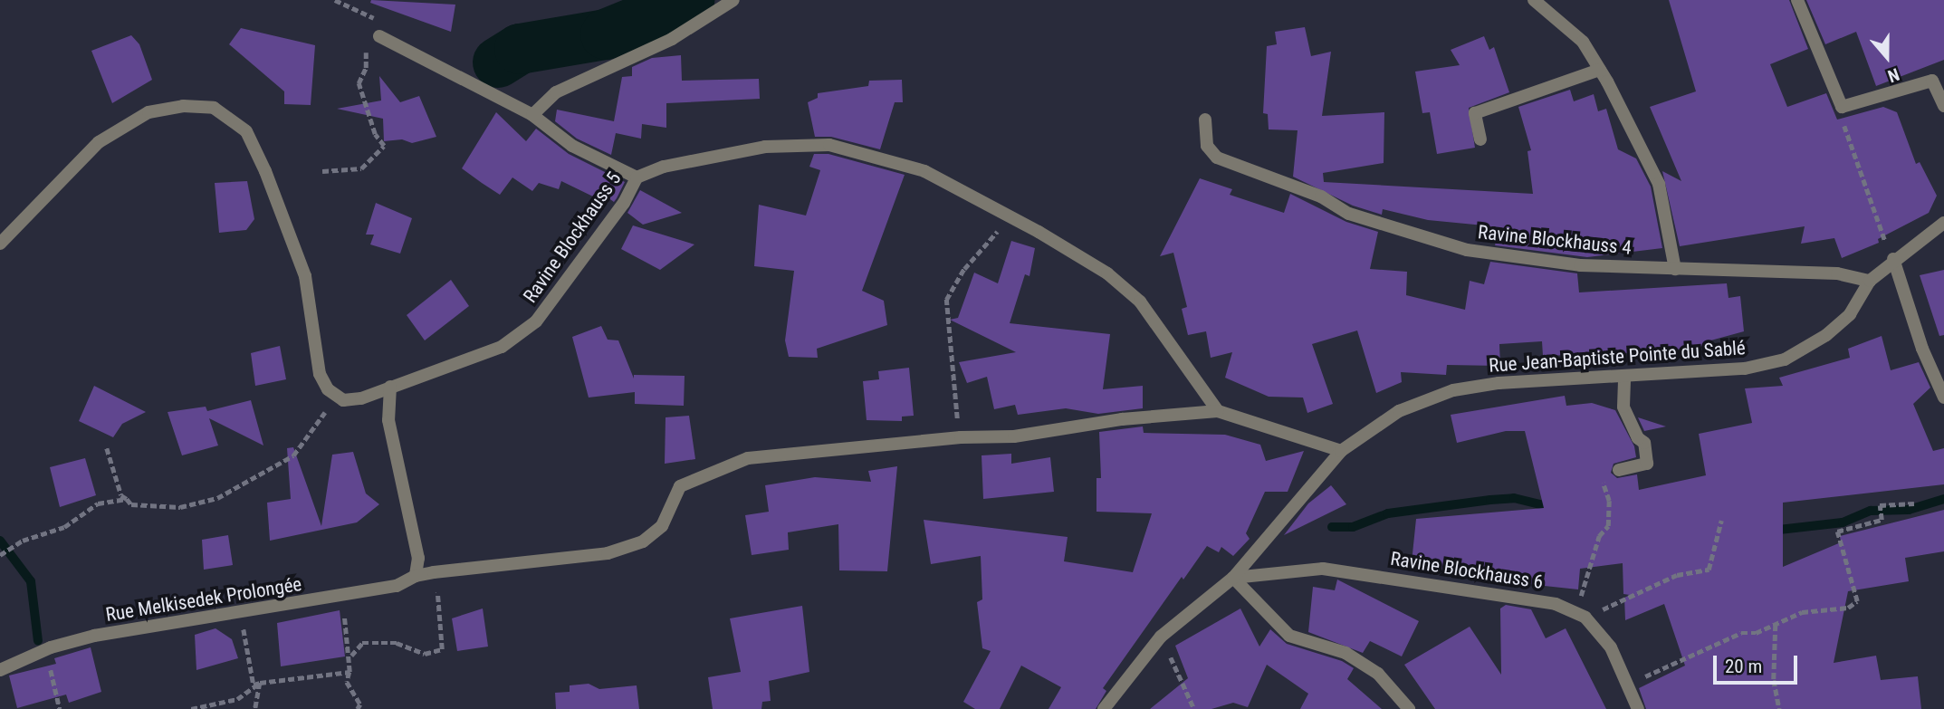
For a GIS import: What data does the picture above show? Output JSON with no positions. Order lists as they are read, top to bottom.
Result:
{
  "streets": {
    "street": [
      "Ravine Blockhauss 5",
      "Ravine Blockhauss 4",
      "Rue Jean-Baptiste Pointe du Sablé",
      "Ravine Blockhauss 6",
      "Rue Melkisedek Prolongée"
    ]
  },
  "crossings": [
    ["Ravine Blockhauss 5", "Rue Melkisedek Prolongée"],
    ["Ravine Blockhauss 4", "Rue Jean-Baptiste Pointe du Sablé"],
    ["Rue Jean-Baptiste Pointe du Sablé", "Ravine Blockhauss 6"]
  ],
  "scale_bar": "20 m",
  "north": "bottom"
}
